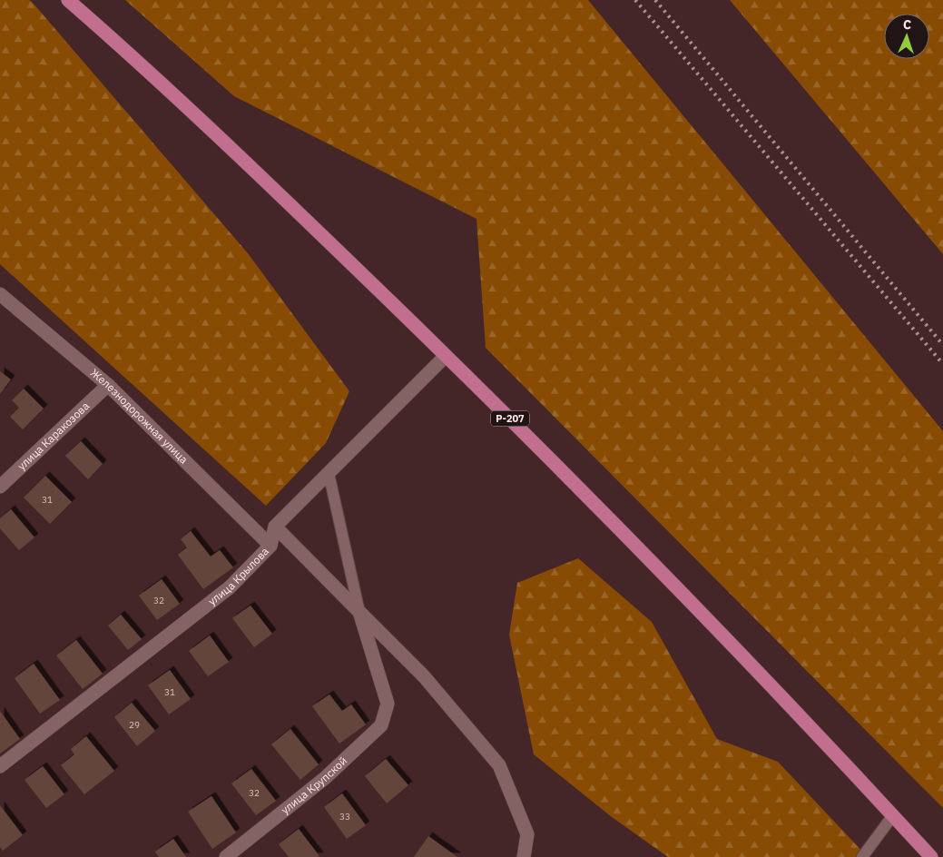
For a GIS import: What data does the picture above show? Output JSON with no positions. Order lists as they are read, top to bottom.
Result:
{
  "streets": {
    "main road": ["Р-207"],
    "street": [
      "Железнодорожная улица",
      "улица Каракозова",
      "улица Крылова",
      "улица Крупской"
    ]
  },
  "crossings": [
    ["Железнодорожная улица", "улица Каракозова"],
    ["Железнодорожная улица", "улица Крылова"]
  ],
  "house_numbers": [
    "31",
    "32",
    "31",
    "29",
    "32",
    "33"
  ],
  "north": "top"
}
